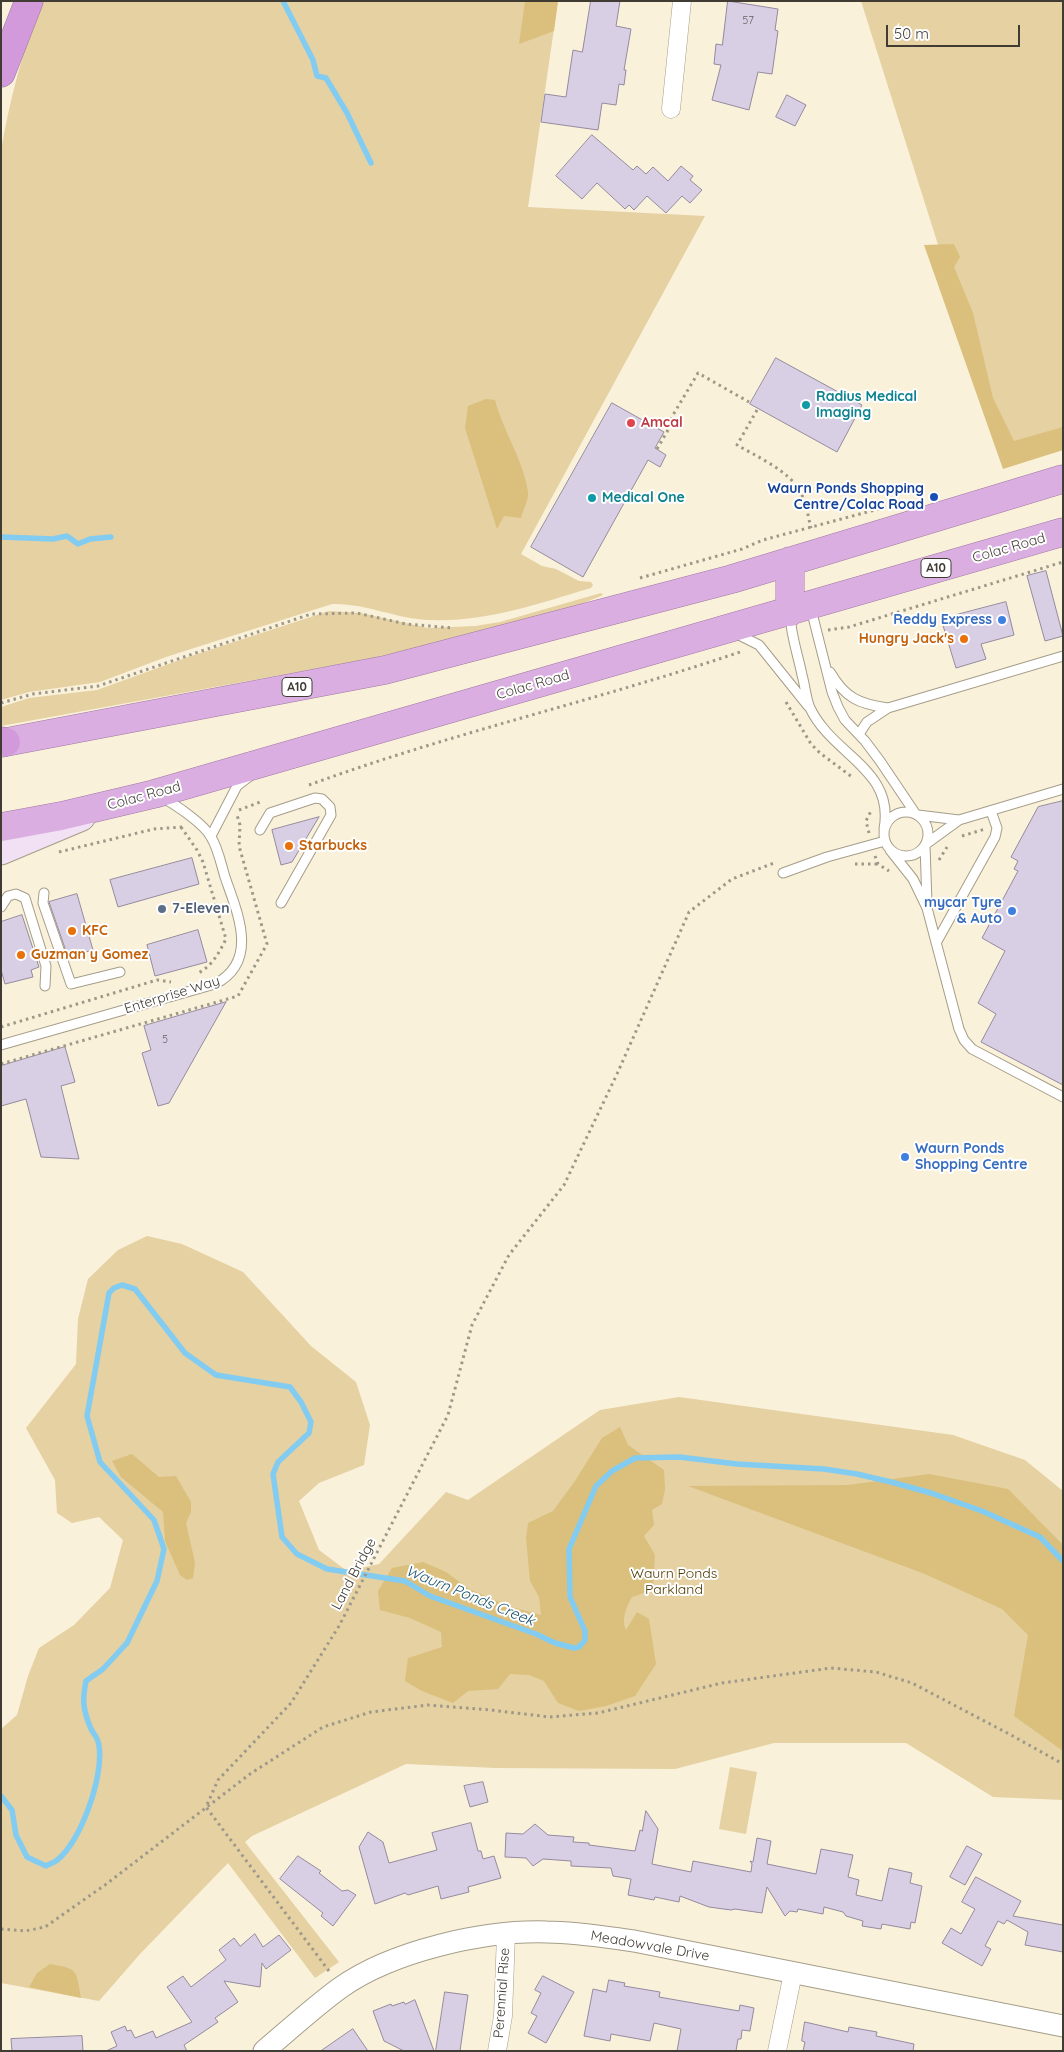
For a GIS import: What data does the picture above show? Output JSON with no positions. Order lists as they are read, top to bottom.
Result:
{
  "streets": {
    "highway": ["Colac Road", "A10"],
    "street": ["Meadowvale Drive", "Perennial Rise"],
    "lane": ["Enterprise Way"],
    "path": ["Land Bridge"]
  },
  "crossings": [
    ["Colac Road", "Enterprise Way"],
    ["Meadowvale Drive", "Perennial Rise"]
  ],
  "water": ["Waurn Ponds Creek"],
  "parks": ["Waurn Ponds Parkland"],
  "places": [
    "Radius Medical Imaging",
    "Amcal",
    "Waurn Ponds Shopping Centre/Colac Road",
    "Medical One",
    "Reddy Express",
    "Hungry Jack's",
    "Starbucks",
    "7-Eleven",
    "mycar Tyre & Auto",
    "KFC",
    "Guzman y Gomez",
    "Waurn Ponds Shopping Centre"
  ],
  "house_numbers": ["57", "5"],
  "scale_bar": "50 m"
}
